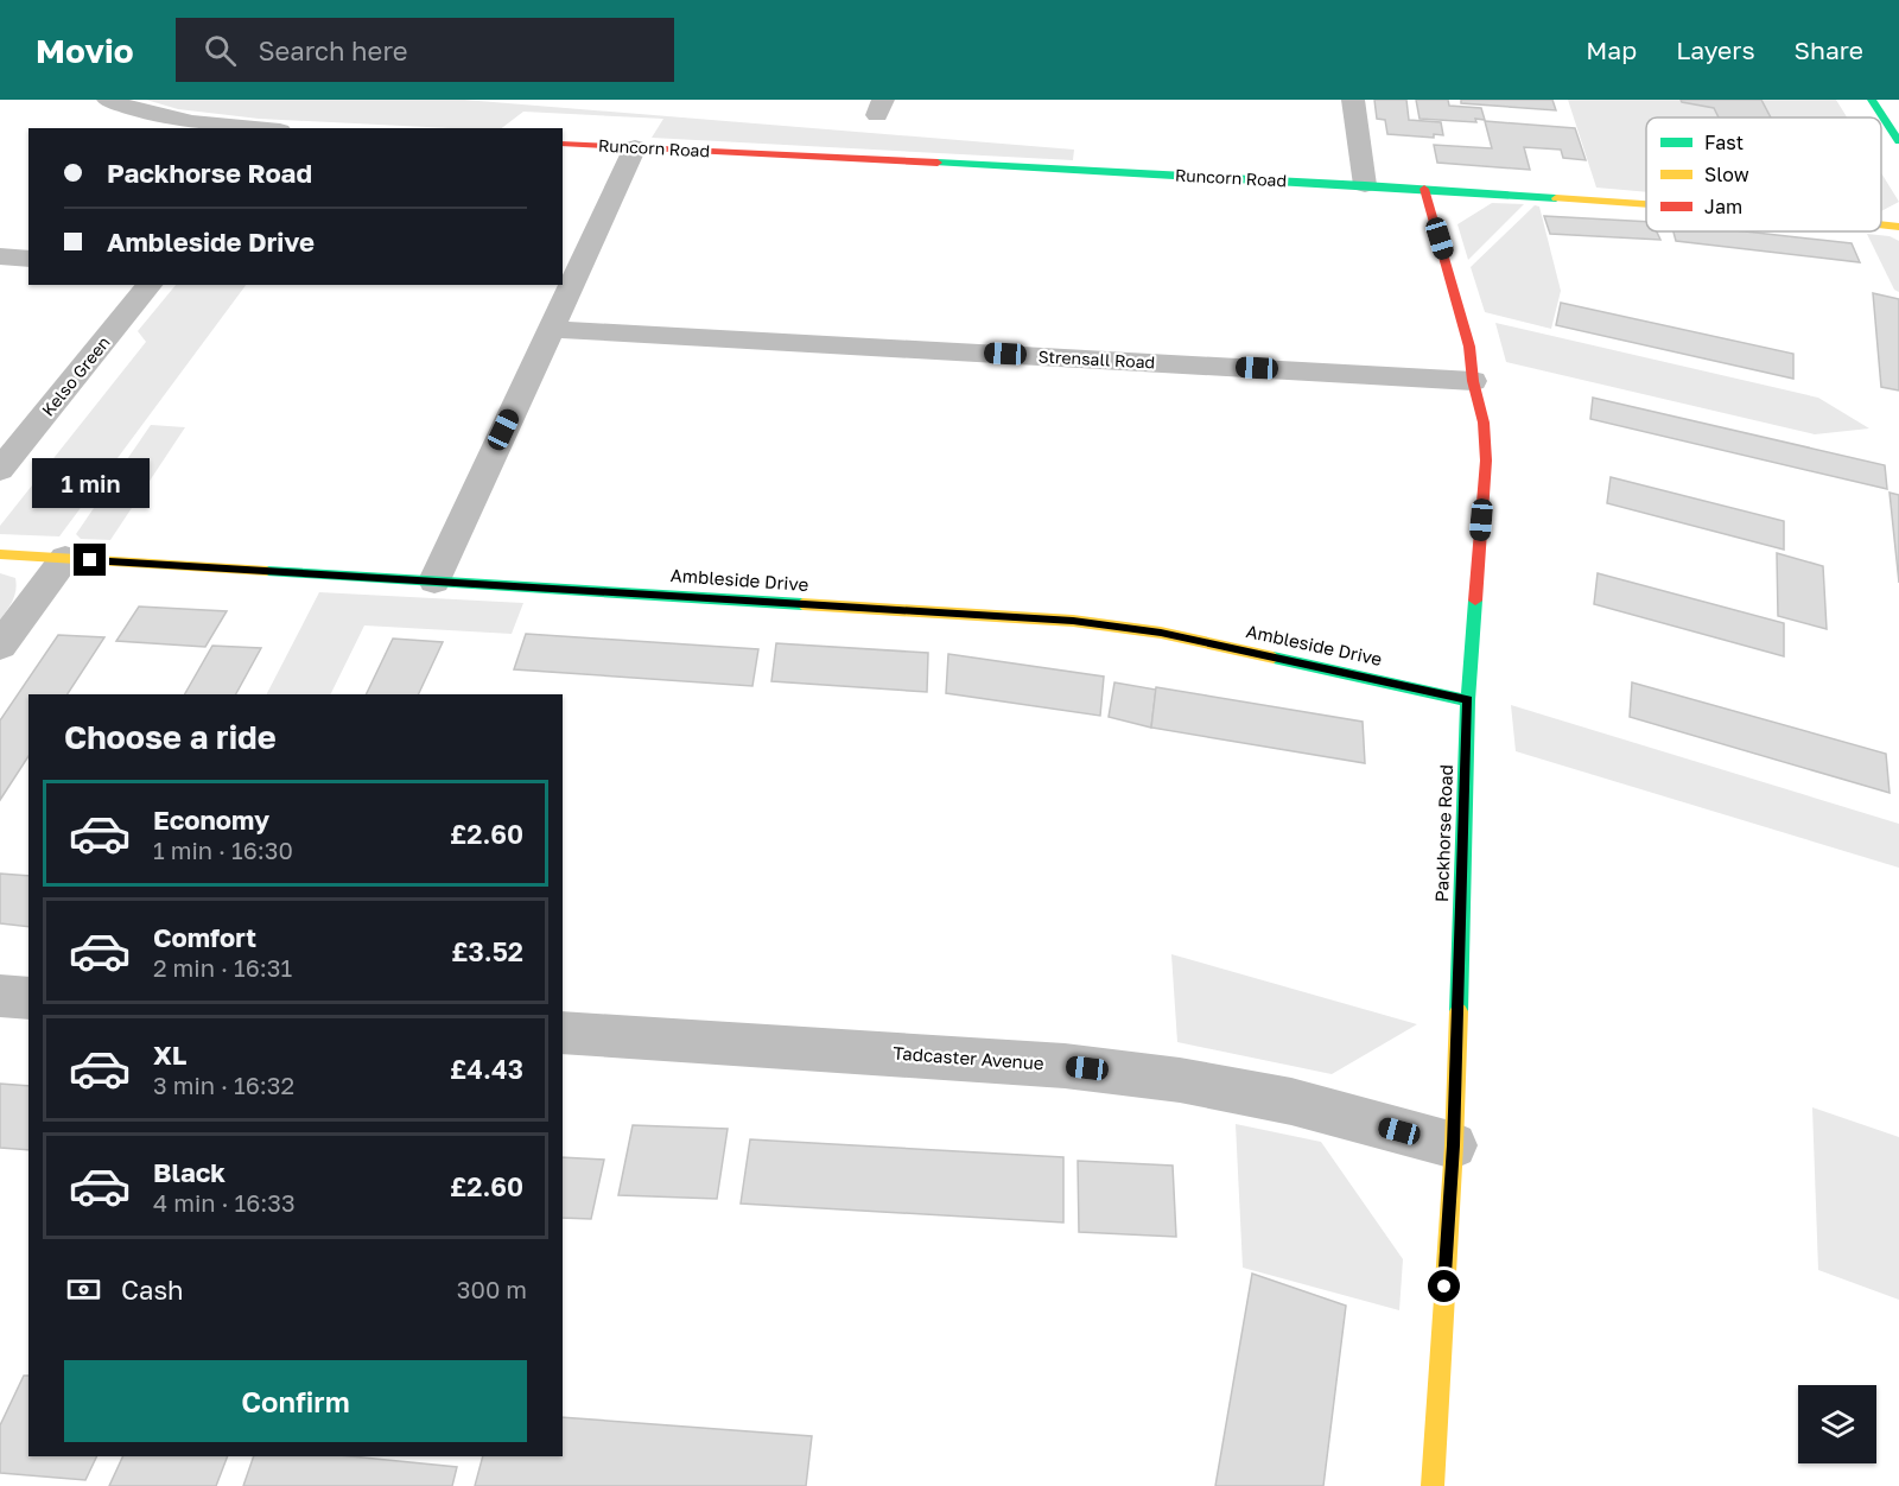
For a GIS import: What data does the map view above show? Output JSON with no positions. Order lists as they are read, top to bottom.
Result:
{
  "streets": {
    "street": [
      "Runcorn Road",
      "Strensall Road",
      "Kelso Green",
      "Ambleside Drive",
      "Packhorse Road",
      "Tadcaster Avenue"
    ]
  },
  "crossings": [
    ["Runcorn Road", "Packhorse Road"],
    ["Strensall Road", "Packhorse Road"],
    ["Ambleside Drive", "Packhorse Road"],
    ["Packhorse Road", "Tadcaster Avenue"]
  ],
  "legend": ["Fast", "Slow", "Jam"],
  "page": {
    "header": "Movio",
    "search": "Search here",
    "nav": ["Map", "Layers", "Share"],
    "banner": ["Packhorse Road", "Ambleside Drive"],
    "bubble": "1 min",
    "heading": "Choose a ride",
    "list": [
      {
        "name": "Economy",
        "note": "1 min · 16:30",
        "value": "£2.60"
      },
      {
        "name": "Comfort",
        "note": "2 min · 16:31",
        "value": "£3.52"
      },
      {
        "name": "XL",
        "note": "3 min · 16:32",
        "value": "£4.43"
      },
      {
        "name": "Black",
        "note": "4 min · 16:33",
        "value": "£2.60"
      }
    ],
    "pay": ["Cash", "300 m"],
    "buttons": "Confirm"
  }
}
